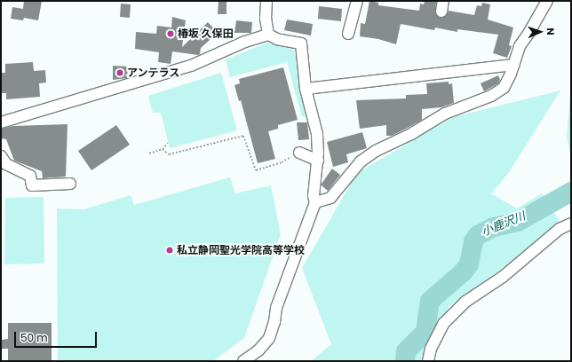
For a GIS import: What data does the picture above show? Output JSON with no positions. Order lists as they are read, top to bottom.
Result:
{
  "water": ["小鹿沢川"],
  "places": ["椿坂 久保田", "アンテラス", "私立静岡聖光学院高等学校"],
  "scale_bar": "50 m",
  "north": "right"
}
